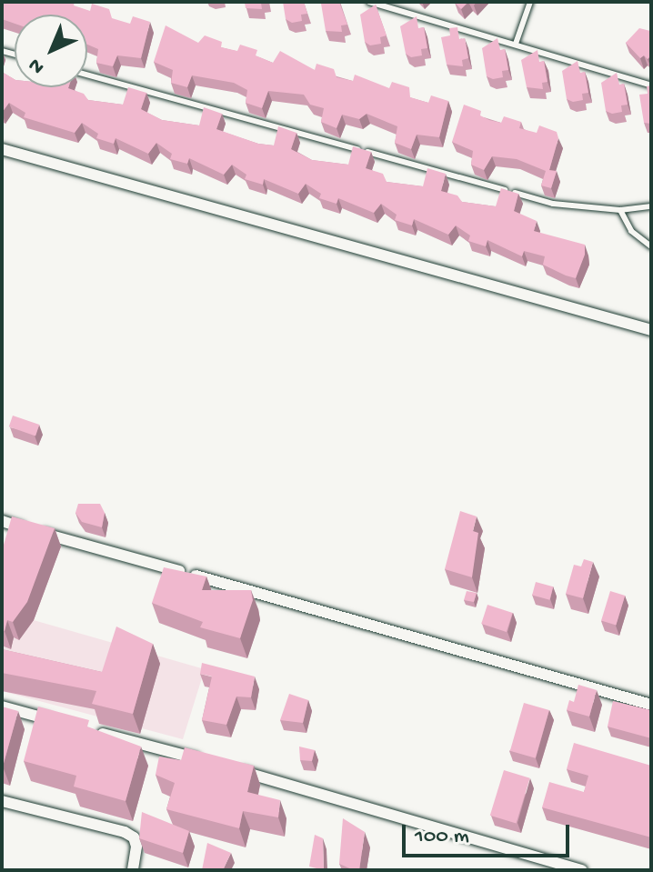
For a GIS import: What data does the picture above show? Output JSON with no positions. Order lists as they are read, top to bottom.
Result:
{
  "scale_bar": "100 m",
  "north": "bottom left"
}
